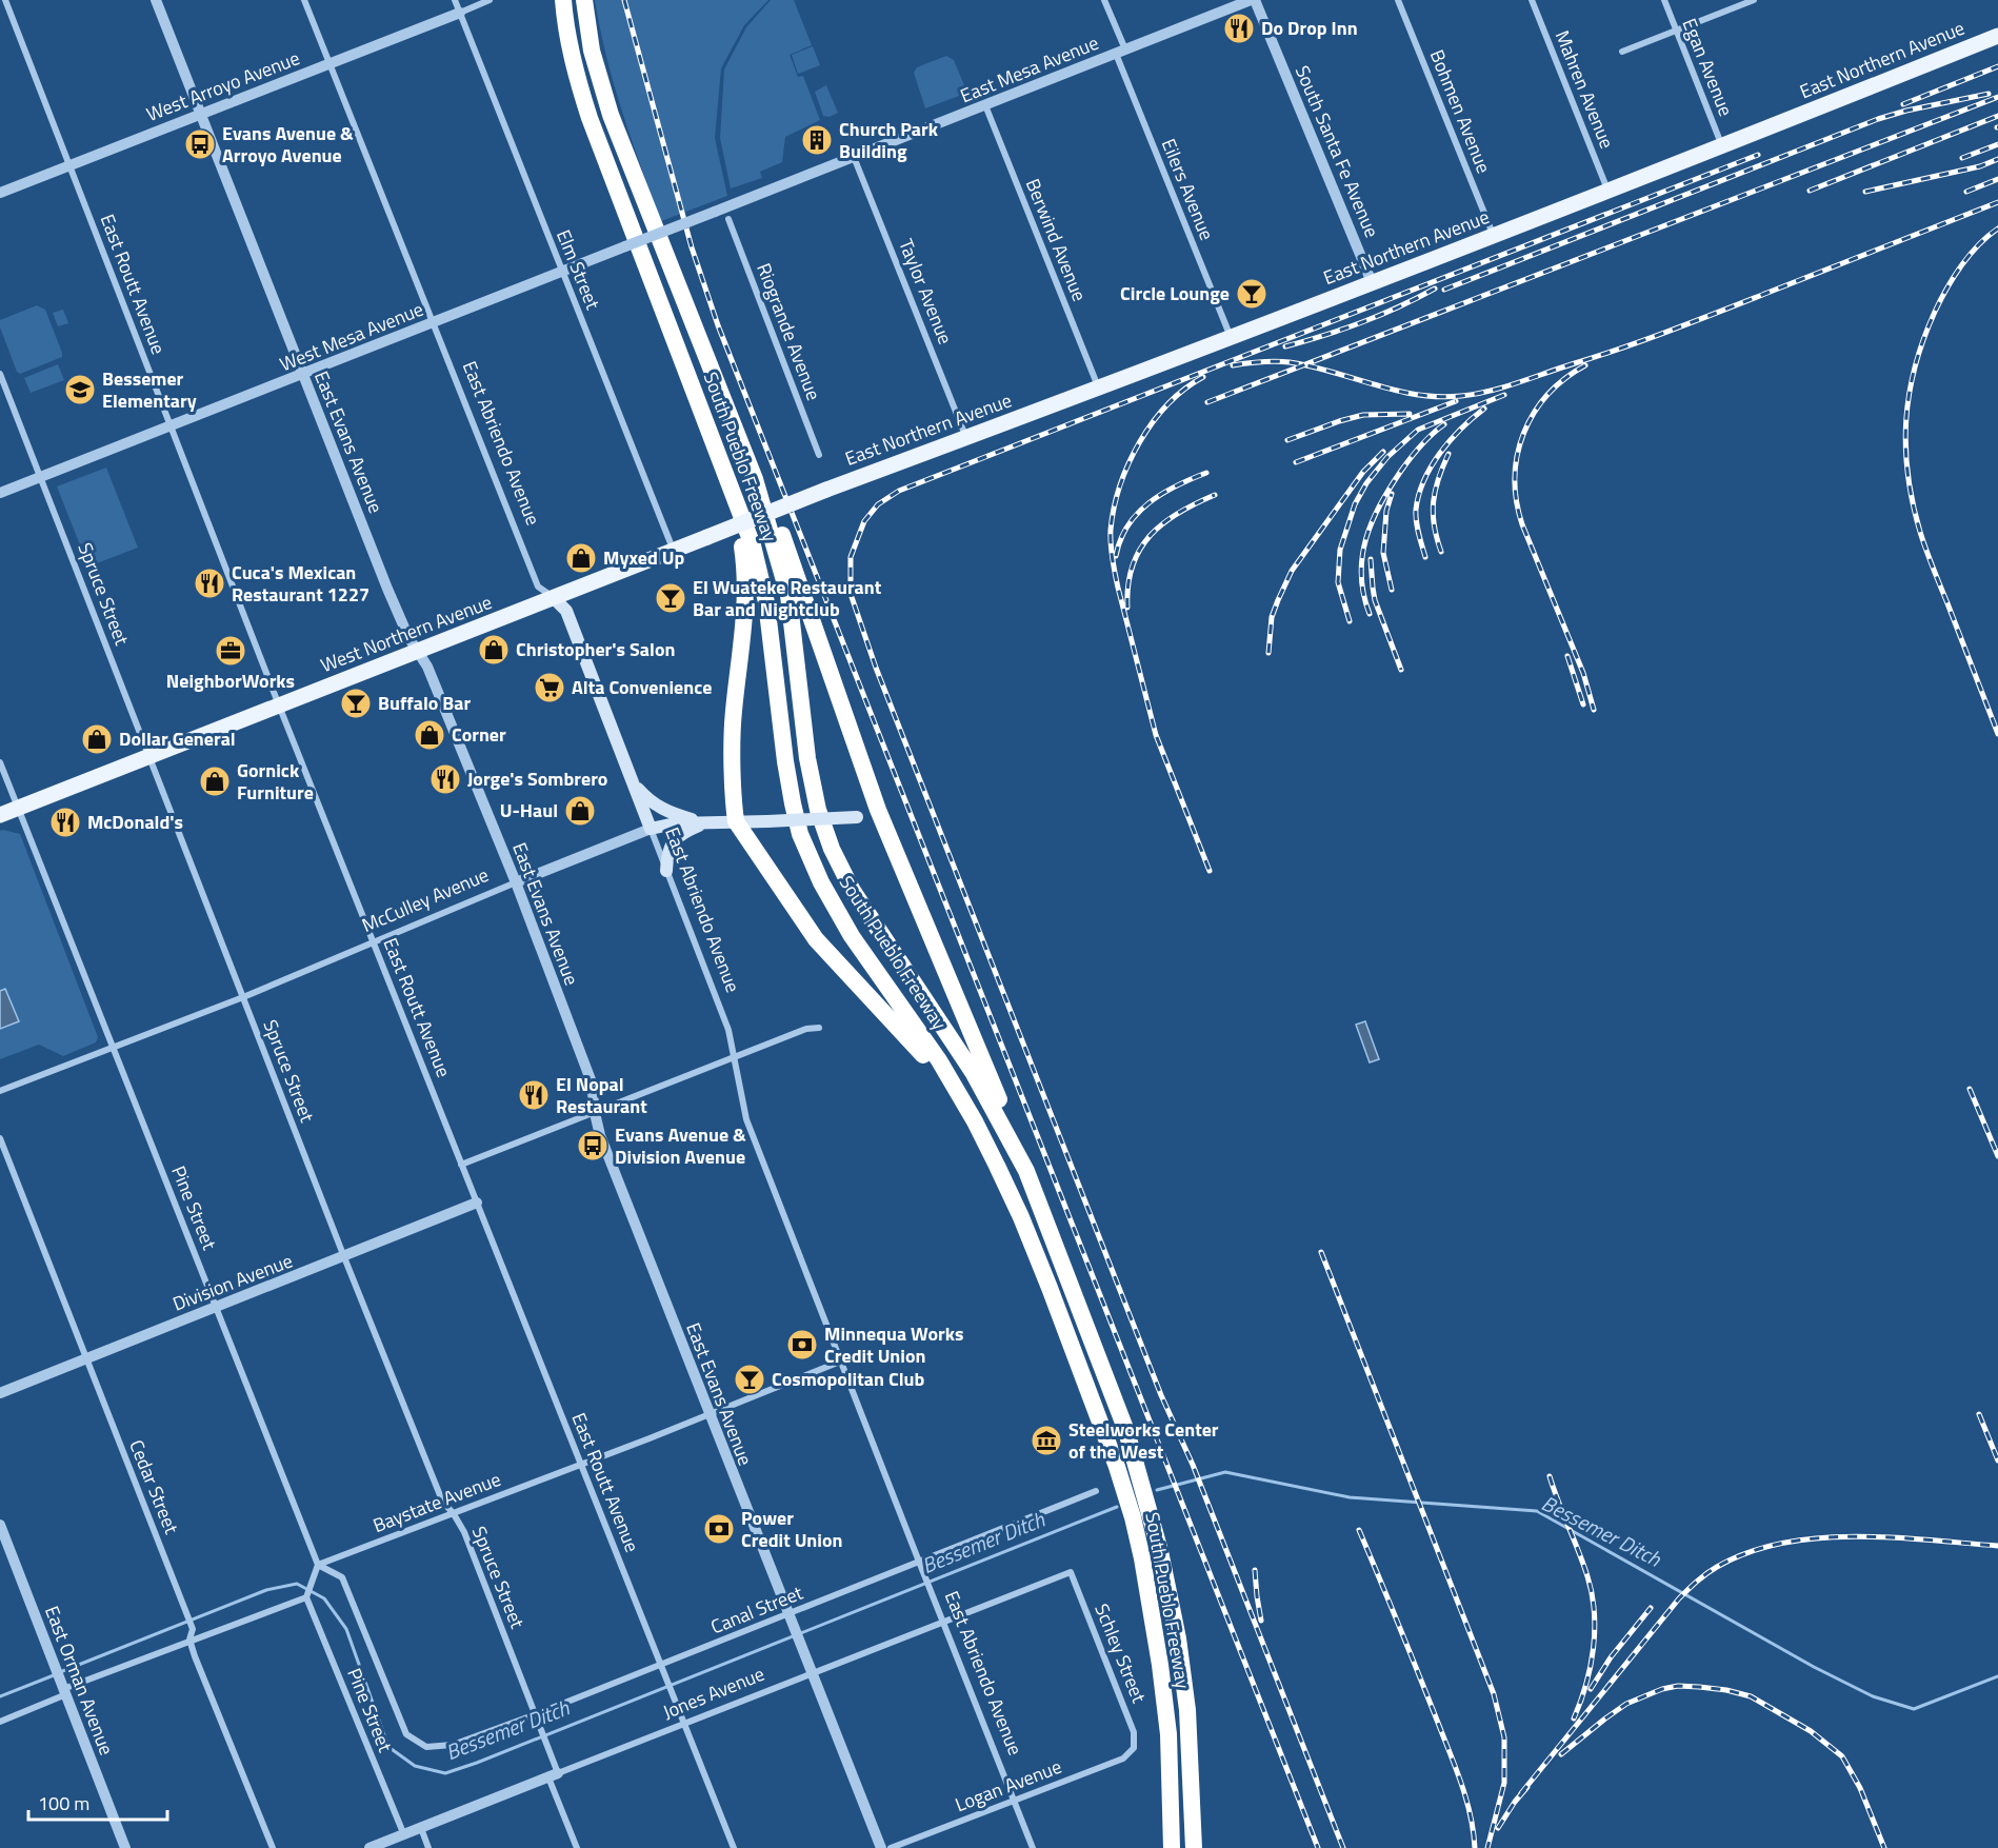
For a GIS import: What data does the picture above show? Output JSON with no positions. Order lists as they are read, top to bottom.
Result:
{
  "streets": {
    "highway": ["South Pueblo Freeway"],
    "main road": [
      "East Northern Avenue",
      "East Abriendo Avenue",
      "West Northern Avenue",
      "McCulley Avenue"
    ],
    "street": [
      "Egan Avenue",
      "East Mesa Avenue",
      "West Arroyo Avenue",
      "Mahren Avenue",
      "Bohmen Avenue",
      "South Santa Fe Avenue",
      "Eilers Avenue",
      "Berwind Avenue",
      "Elm Street",
      "East Routt Avenue",
      "Taylor Avenue",
      "Riogrande Avenue",
      "West Mesa Avenue",
      "East Evans Avenue",
      "Spruce Street",
      "Pine Street",
      "Division Avenue",
      "Cedar Street",
      "Baystate Avenue",
      "Canal Street",
      "Schley Street",
      "East Orman Avenue",
      "Jones Avenue",
      "Logan Avenue"
    ]
  },
  "crossings": [
    ["East Northern Avenue", "Egan Avenue"],
    ["East Northern Avenue", "Mahren Avenue"],
    ["East Northern Avenue", "Bohmen Avenue"],
    ["East Northern Avenue", "South Santa Fe Avenue"],
    ["East Northern Avenue", "Eilers Avenue"],
    ["East Northern Avenue", "Berwind Avenue"],
    ["East Northern Avenue", "Taylor Avenue"],
    ["East Northern Avenue", "West Northern Avenue"],
    ["East Mesa Avenue", "South Santa Fe Avenue"],
    ["East Mesa Avenue", "Eilers Avenue"],
    ["East Mesa Avenue", "Berwind Avenue"],
    ["East Mesa Avenue", "Taylor Avenue"],
    ["East Mesa Avenue", "West Mesa Avenue"],
    ["West Arroyo Avenue", "Elm Street"],
    ["West Arroyo Avenue", "East Routt Avenue"],
    ["West Arroyo Avenue", "East Evans Avenue"],
    ["West Arroyo Avenue", "East Abriendo Avenue"],
    ["Elm Street", "West Mesa Avenue"],
    ["Elm Street", "West Northern Avenue"],
    ["East Routt Avenue", "West Mesa Avenue"],
    ["East Routt Avenue", "West Northern Avenue"],
    ["East Routt Avenue", "McCulley Avenue"],
    ["East Routt Avenue", "Division Avenue"],
    ["East Routt Avenue", "Baystate Avenue"],
    ["East Routt Avenue", "Canal Street"],
    ["East Routt Avenue", "Jones Avenue"],
    ["West Mesa Avenue", "East Evans Avenue"],
    ["West Mesa Avenue", "East Abriendo Avenue"],
    ["West Mesa Avenue", "Spruce Street"],
    ["East Evans Avenue", "West Northern Avenue"],
    ["East Evans Avenue", "McCulley Avenue"],
    ["East Evans Avenue", "Baystate Avenue"],
    ["East Evans Avenue", "Canal Street"],
    ["East Evans Avenue", "Jones Avenue"],
    ["East Abriendo Avenue", "West Northern Avenue"],
    ["East Abriendo Avenue", "McCulley Avenue"],
    ["East Abriendo Avenue", "Baystate Avenue"],
    ["East Abriendo Avenue", "Canal Street"],
    ["East Abriendo Avenue", "Jones Avenue"],
    ["East Abriendo Avenue", "Logan Avenue"],
    ["Spruce Street", "West Northern Avenue"],
    ["Spruce Street", "McCulley Avenue"],
    ["Spruce Street", "Division Avenue"],
    ["Spruce Street", "Baystate Avenue"],
    ["Spruce Street", "Canal Street"],
    ["Spruce Street", "Jones Avenue"],
    ["West Northern Avenue", "Pine Street"],
    ["McCulley Avenue", "Pine Street"],
    ["Pine Street", "Division Avenue"],
    ["Pine Street", "Baystate Avenue"],
    ["Pine Street", "Canal Street"],
    ["Pine Street", "Jones Avenue"],
    ["Division Avenue", "Cedar Street"],
    ["Schley Street", "Jones Avenue"],
    ["Schley Street", "Logan Avenue"]
  ],
  "water": ["Bessemer Ditch"],
  "places": {
    "restaurant": [
      "Do Drop Inn",
      "Cuca's Mexican Restaurant 1227",
      "Jorge's Sombrero",
      "McDonald's",
      "El Nopal Restaurant"
    ],
    "building": ["Church Park Building"],
    "bus stop": ["Evans Avenue & Arroyo Avenue", "Evans Avenue & Division Avenue"],
    "bar": [
      "Circle Lounge",
      "El Wuateke Restaurant Bar and Nightclub",
      "Buffalo Bar",
      "Cosmopolitan Club"
    ],
    "school or university": ["Bessemer Elementary"],
    "shop": [
      "Myxed Up",
      "Christopher's Salon",
      "Corner",
      "Dollar General",
      "Gornick Furniture",
      "U-Haul"
    ],
    "office": ["NeighborWorks"],
    "supermarket": ["Alta Convenience"],
    "bank": ["Minnequa Works Credit Union", "Power Credit Union"],
    "museum": ["Steelworks Center of the West"]
  },
  "scale_bar": "100 m"
}
